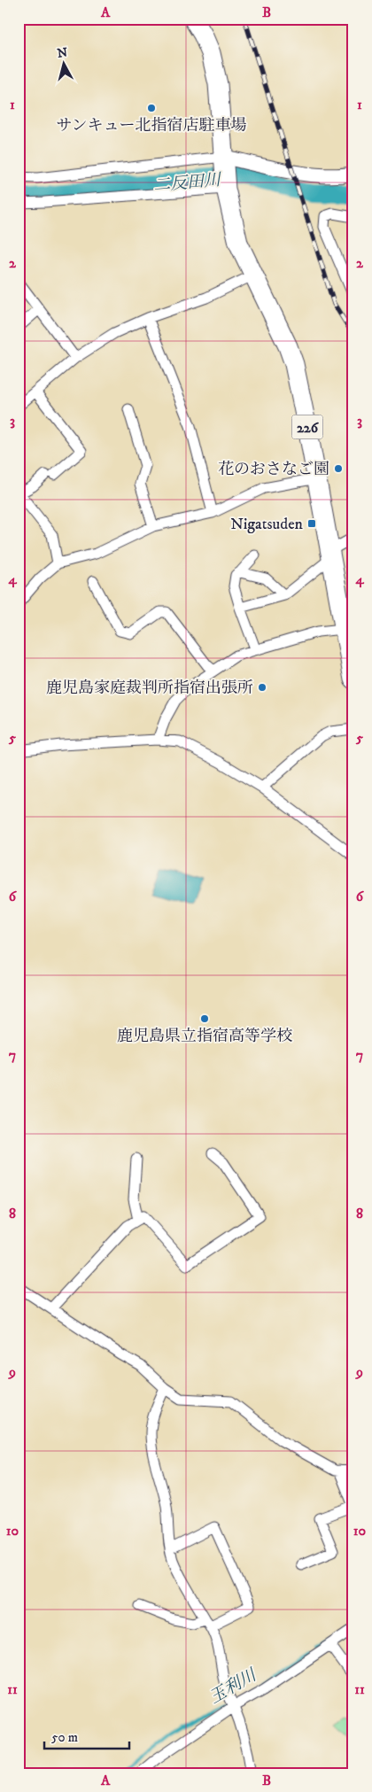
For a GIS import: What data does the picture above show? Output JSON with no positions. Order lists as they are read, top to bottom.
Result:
{
  "streets": {
    "highway": ["226"]
  },
  "water": ["二反田川", "玉利川"],
  "places": {
    "other": [
      "サンキュー北指宿店駐車場",
      "花のおさなご園",
      "鹿児島家庭裁判所指宿出張所",
      "鹿児島県立指宿高等学校"
    ],
    "transit": ["Nigatsuden"]
  },
  "scale_bar": "50 m",
  "north": "top",
  "grid": {
    "columns": ["A", "B"],
    "rows": [
      "1",
      "2",
      "3",
      "4",
      "5",
      "6",
      "7",
      "8",
      "9",
      "10",
      "11"
    ]
  }
}
